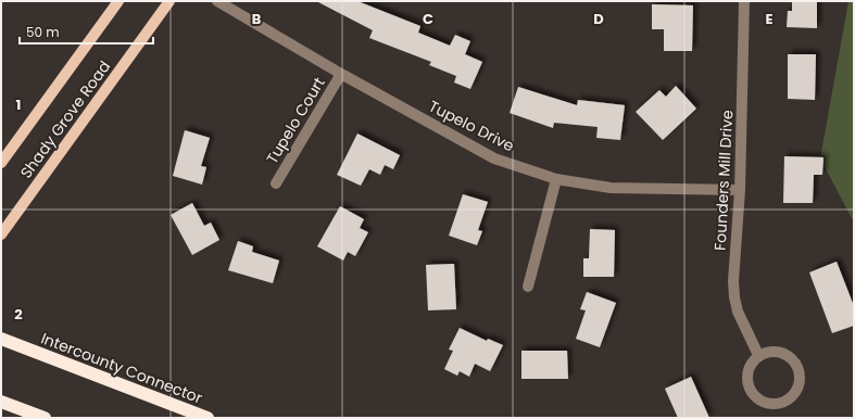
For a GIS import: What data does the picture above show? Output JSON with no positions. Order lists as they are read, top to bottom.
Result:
{
  "streets": {
    "highway": ["Intercounty Connector"],
    "main road": ["Shady Grove Road"],
    "street": ["Tupelo Court", "Tupelo Drive", "Founders Mill Drive"]
  },
  "crossings": [
    ["Tupelo Court", "Tupelo Drive"],
    ["Tupelo Drive", "Founders Mill Drive"]
  ],
  "scale_bar": "50 m",
  "grid": {
    "columns": [
      "B",
      "C",
      "D",
      "E"
    ],
    "rows": ["1", "2"]
  }
}
